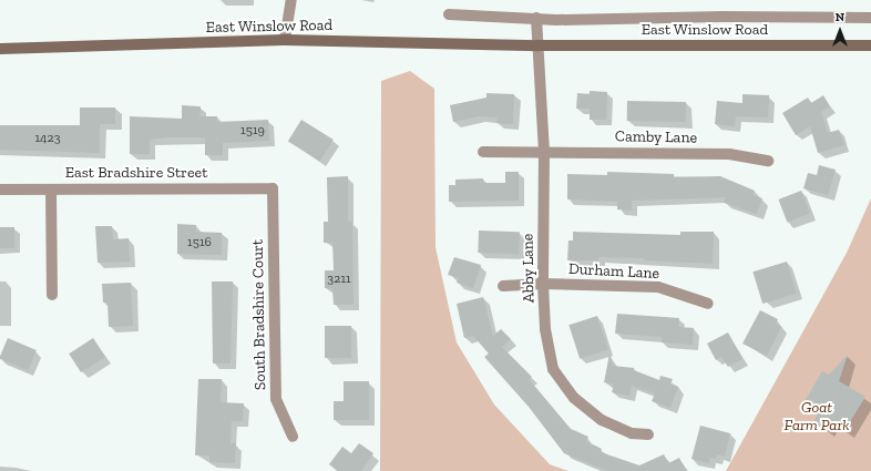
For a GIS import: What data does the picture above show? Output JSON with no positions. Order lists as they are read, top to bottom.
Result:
{
  "streets": {
    "main road": ["East Winslow Road"],
    "street": [
      "Camby Lane",
      "East Bradshire Street",
      "Abby Lane",
      "Durham Lane",
      "South Bradshire Court"
    ]
  },
  "crossings": [
    ["East Winslow Road", "Abby Lane"],
    ["Camby Lane", "Abby Lane"],
    ["East Bradshire Street", "South Bradshire Court"],
    ["Abby Lane", "Durham Lane"]
  ],
  "parks": ["Goat Farm Park"],
  "house_numbers": [
    "1519",
    "1423",
    "1516",
    "3211"
  ],
  "north": "top"
}
